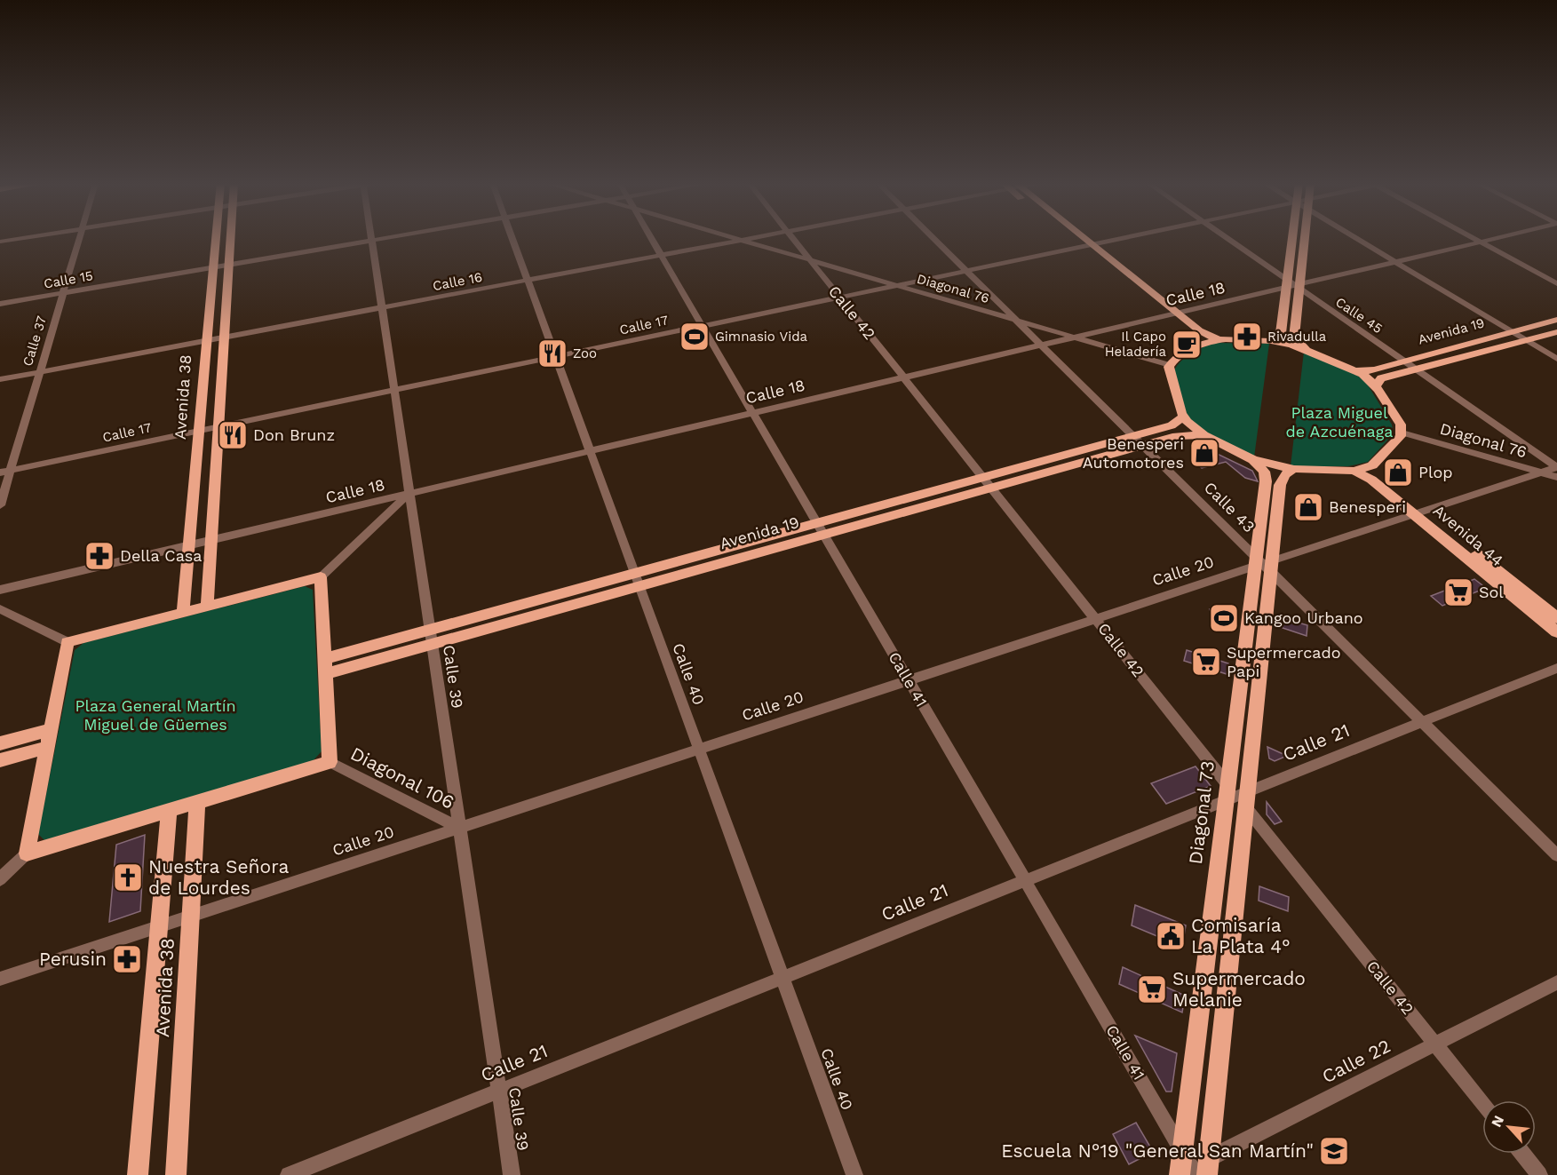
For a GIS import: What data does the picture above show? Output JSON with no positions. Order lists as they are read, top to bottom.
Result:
{
  "streets": {
    "main road": [
      "Avenida 19",
      "Avenida 38",
      "Avenida 44",
      "Diagonal 73"
    ],
    "street": [
      "Calle 15",
      "Calle 16",
      "Diagonal 76",
      "Calle 18",
      "Calle 42",
      "Calle 45",
      "Calle 17",
      "Calle 37",
      "Calle 43",
      "Calle 20",
      "Calle 40",
      "Calle 39",
      "Calle 41",
      "Calle 21",
      "Diagonal 106",
      "Calle 22"
    ]
  },
  "crossings": [
    ["Calle 15", "Calle 37"],
    ["Calle 15", "Avenida 38"],
    ["Calle 15", "Calle 39"],
    ["Calle 16", "Diagonal 76"],
    ["Calle 16", "Calle 37"],
    ["Calle 16", "Avenida 38"],
    ["Calle 16", "Calle 40"],
    ["Calle 16", "Calle 39"],
    ["Calle 16", "Calle 41"],
    ["Diagonal 76", "Calle 18"],
    ["Diagonal 76", "Calle 42"],
    ["Diagonal 76", "Calle 17"],
    ["Diagonal 76", "Calle 43"],
    ["Diagonal 76", "Calle 20"],
    ["Calle 18", "Calle 42"],
    ["Calle 18", "Calle 45"],
    ["Calle 18", "Avenida 38"],
    ["Calle 18", "Calle 43"],
    ["Calle 18", "Calle 40"],
    ["Calle 18", "Calle 39"],
    ["Calle 18", "Calle 41"],
    ["Calle 42", "Calle 17"],
    ["Calle 42", "Avenida 19"],
    ["Calle 42", "Calle 20"],
    ["Calle 42", "Calle 21"],
    ["Calle 42", "Diagonal 73"],
    ["Calle 42", "Calle 22"],
    ["Calle 45", "Avenida 19"],
    ["Calle 45", "Calle 20"],
    ["Calle 17", "Calle 37"],
    ["Calle 17", "Avenida 38"],
    ["Calle 17", "Calle 43"],
    ["Calle 17", "Calle 40"],
    ["Calle 17", "Calle 39"],
    ["Calle 17", "Calle 41"],
    ["Avenida 19", "Calle 43"],
    ["Avenida 19", "Calle 40"],
    ["Avenida 19", "Calle 39"],
    ["Avenida 19", "Calle 41"],
    ["Avenida 38", "Calle 20"],
    ["Calle 43", "Calle 20"],
    ["Calle 43", "Calle 21"],
    ["Calle 43", "Diagonal 73"],
    ["Avenida 44", "Calle 20"],
    ["Calle 20", "Calle 40"],
    ["Calle 20", "Calle 39"],
    ["Calle 20", "Calle 41"],
    ["Calle 20", "Diagonal 106"],
    ["Calle 20", "Diagonal 73"],
    ["Calle 40", "Calle 21"],
    ["Calle 39", "Calle 21"],
    ["Calle 39", "Diagonal 106"],
    ["Calle 41", "Calle 21"],
    ["Calle 41", "Diagonal 73"],
    ["Calle 41", "Calle 22"],
    ["Calle 21", "Diagonal 73"],
    ["Diagonal 73", "Calle 22"]
  ],
  "parks": ["Plaza Miguel de Azcuénaga", "Plaza General Martín Miguel de Güemes"],
  "places": {
    "sports": ["Gimnasio Vida", "Kangoo Urbano"],
    "pharmacy": ["Rivadulla", "Della Casa", "Perusin"],
    "cafe": ["Il Capo Heladería"],
    "restaurant": ["Zoo", "Don Brunz"],
    "shop": ["Benesperi Automotores", "Plop", "Benesperi"],
    "supermarket": ["Sol", "Supermercado Papi", "Supermercado Melanie"],
    "church": ["Nuestra Señora de Lourdes"],
    "public building": ["Comisaría La Plata 4°"],
    "school or university": ["Escuela N°19 \"General San Martín\""]
  },
  "north": "top left"
}
